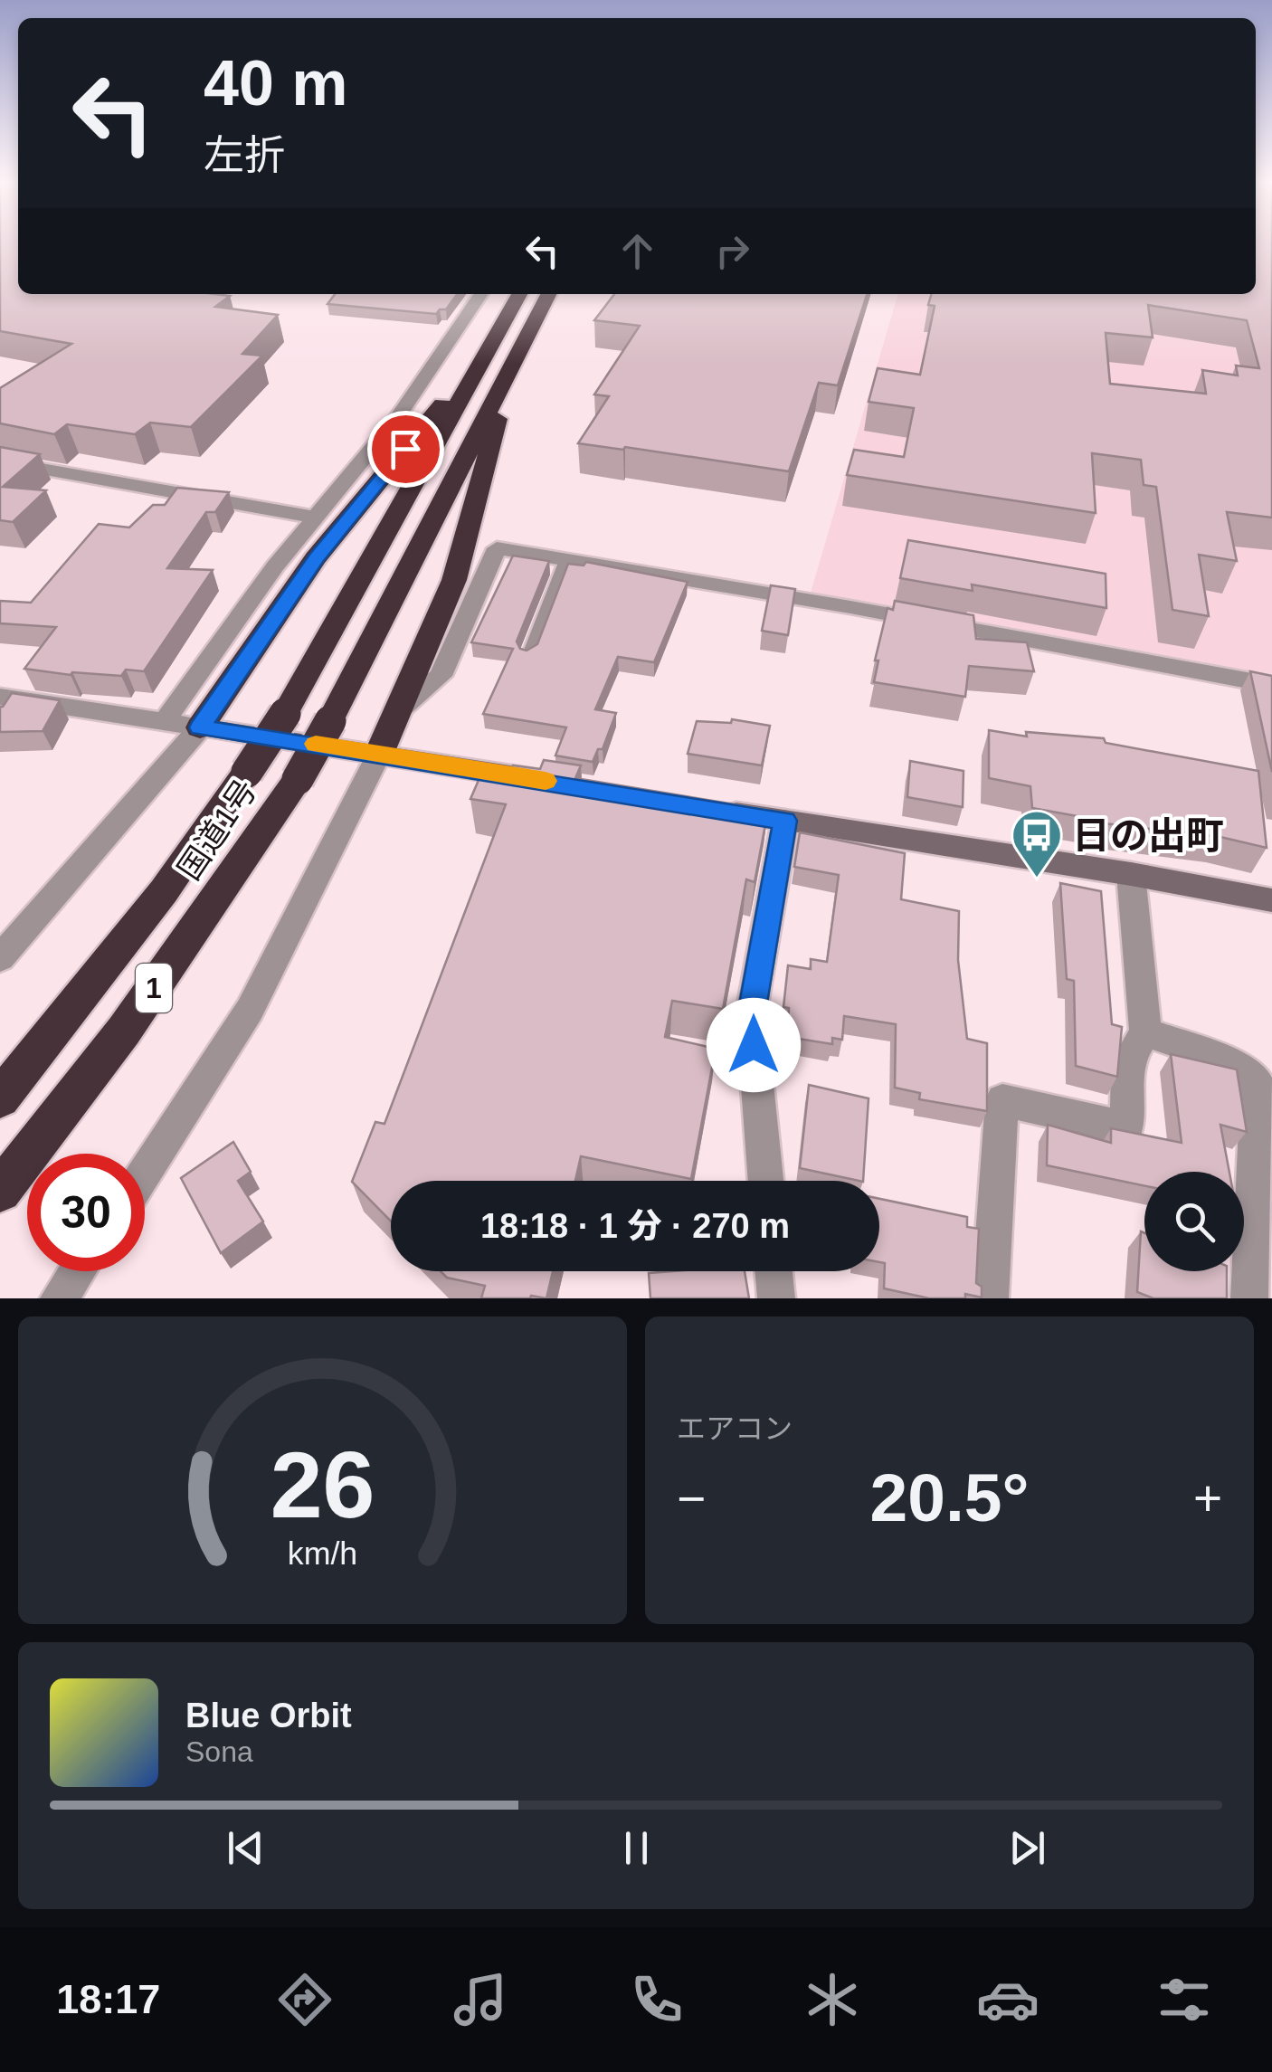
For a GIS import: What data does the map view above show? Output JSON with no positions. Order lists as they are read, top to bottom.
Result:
{
  "streets": {
    "highway": ["国道1号", "1"]
  },
  "crossings": [
    ["国道1号", "1"]
  ],
  "places": {
    "bus stop": ["日の出町"]
  },
  "page": {
    "turn": ["40 m", "左折"],
    "limit": "30",
    "trip": "18:18 · 1 分 · 270 m",
    "tile": "エアコン",
    "heat": ["−", "20.5°", "+"],
    "song": ["Blue Orbit", "Sona"],
    "tabs": "18:17",
    "gauge": ["26", "km/h"]
  }
}
